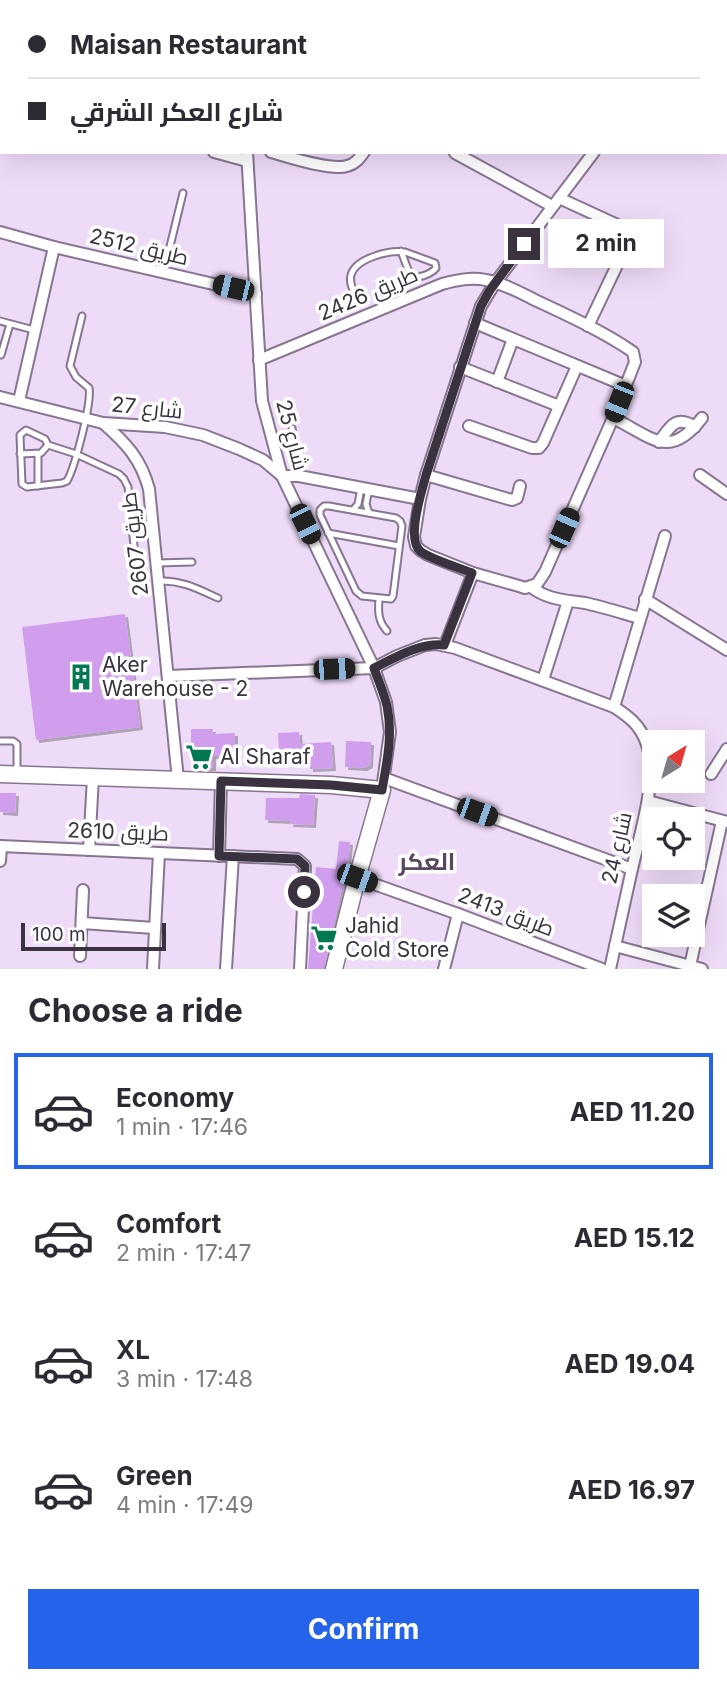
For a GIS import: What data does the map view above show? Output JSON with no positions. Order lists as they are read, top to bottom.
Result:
{
  "streets": {
    "street": [
      "طريق 2512",
      "طريق 2426",
      "شارع 27",
      "شارع 25",
      "طريق 2607",
      "طريق 2610",
      "شارع 24",
      "طريق 2413"
    ]
  },
  "crossings": [
    ["طريق 2512", "شارع 25"],
    ["طريق 2426", "شارع 25"],
    ["شارع 27", "شارع 25"],
    ["شارع 27", "طريق 2607"],
    ["شارع 25", "شارع 24"]
  ],
  "districts": ["العكر"],
  "places": {
    "building": ["Aker Warehouse - 2"],
    "supermarket": ["Al Sharaf", "Jahid Cold Store"]
  },
  "scale_bar": "100 m",
  "north": "top right",
  "page": {
    "banner": ["Maisan Restaurant", "شارع العكر الشرقي"],
    "bubble": "2 min",
    "scale": "100 m",
    "heading": "Choose a ride",
    "list": [
      {
        "name": "Economy",
        "note": "1 min · 17:46",
        "value": "AED 11.20"
      },
      {
        "name": "Comfort",
        "note": "2 min · 17:47",
        "value": "AED 15.12"
      },
      {
        "name": "XL",
        "note": "3 min · 17:48",
        "value": "AED 19.04"
      },
      {
        "name": "Green",
        "note": "4 min · 17:49",
        "value": "AED 16.97"
      }
    ],
    "buttons": "Confirm"
  }
}
